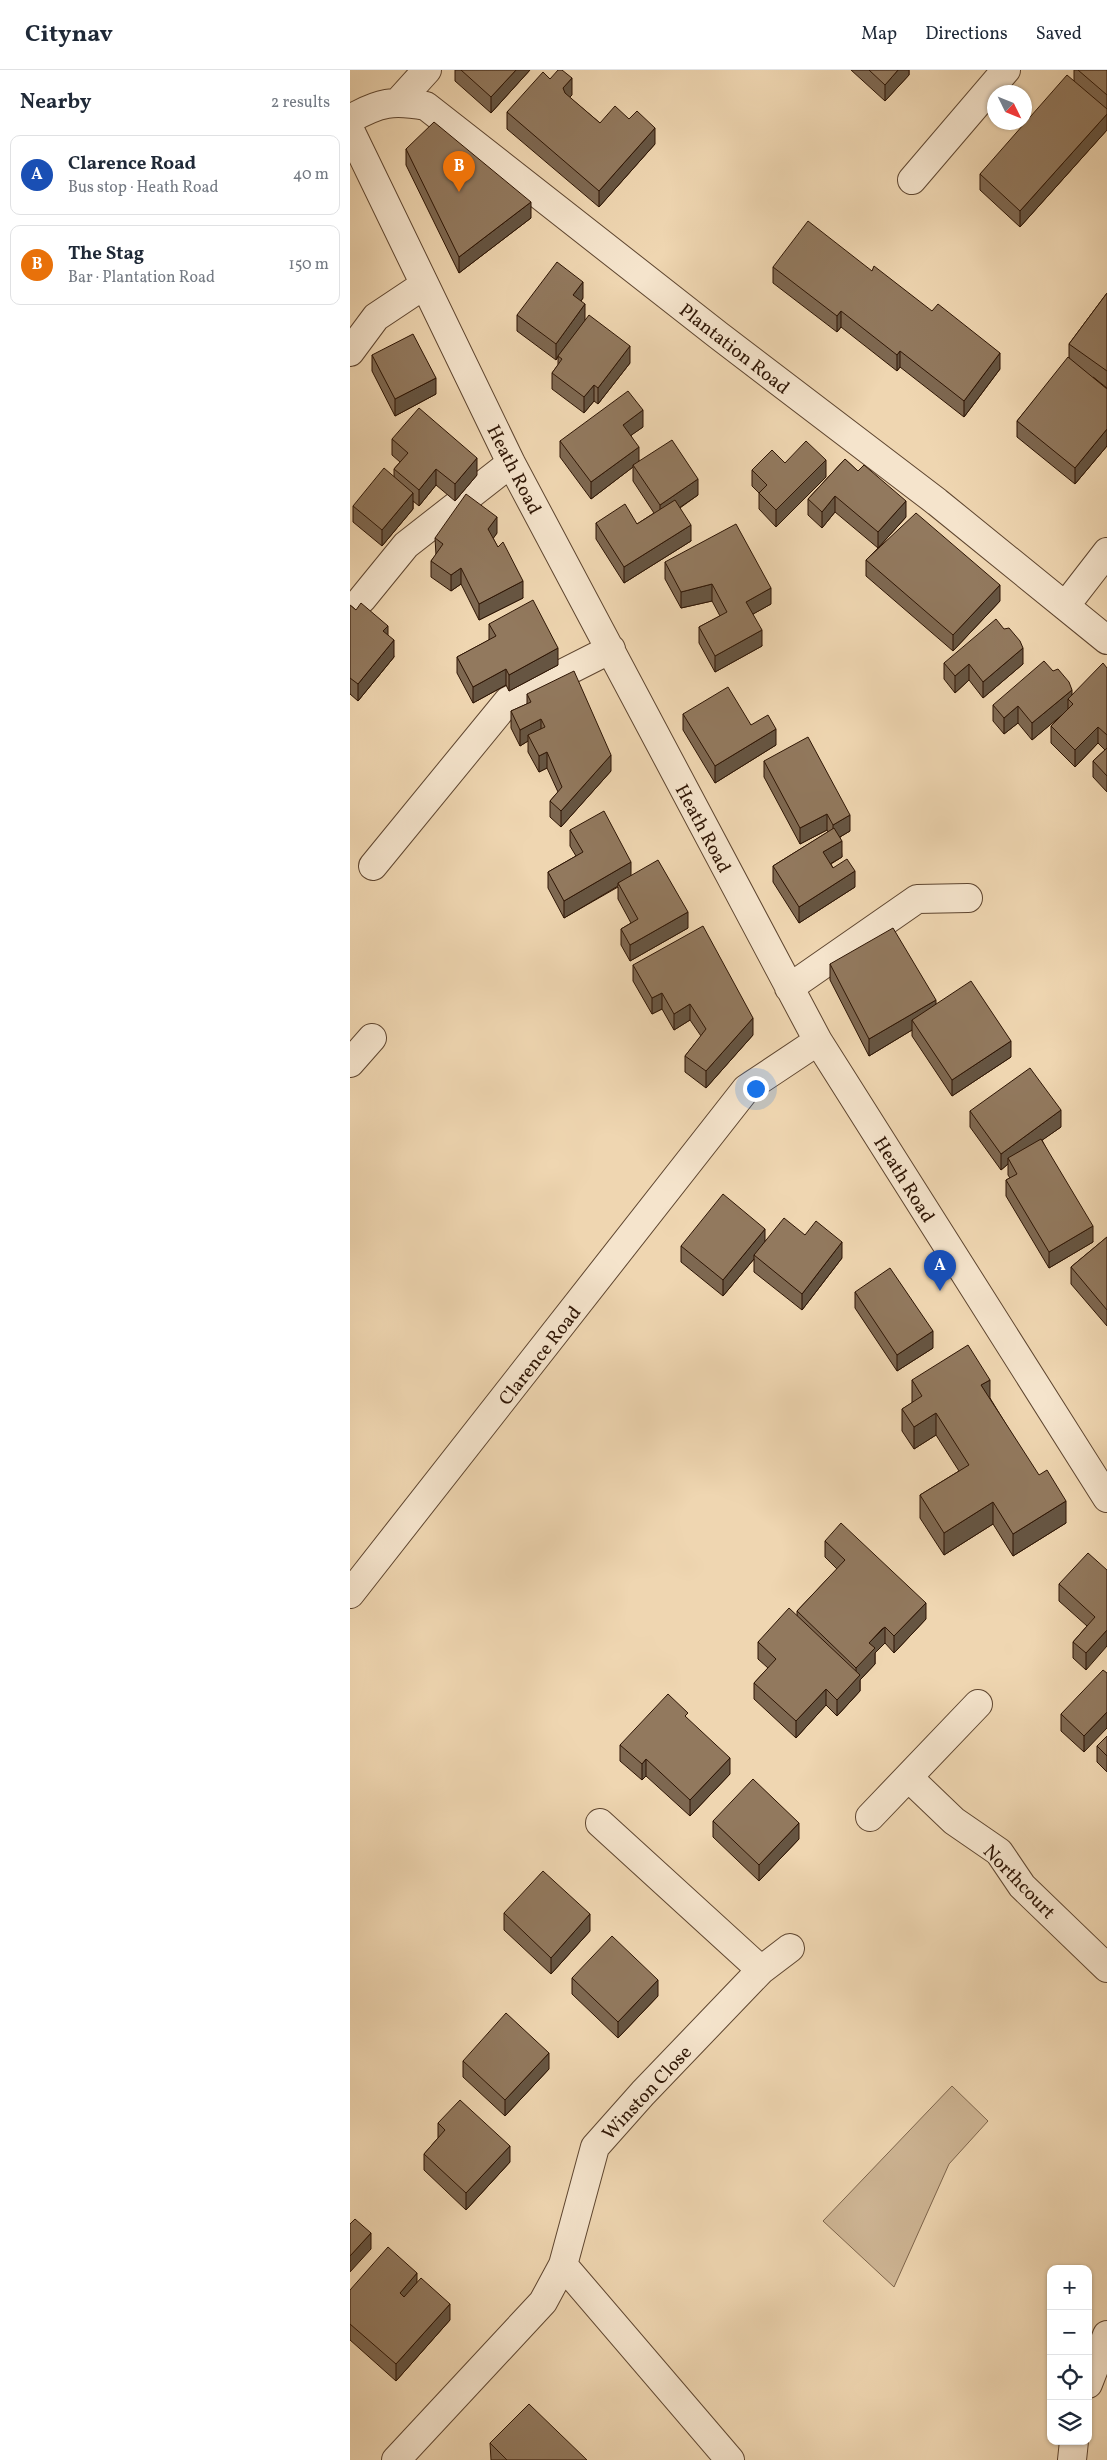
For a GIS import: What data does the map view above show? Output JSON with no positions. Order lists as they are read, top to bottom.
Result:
{
  "streets": {
    "street": [
      "Plantation Road",
      "Heath Road",
      "Clarence Road",
      "Northcourt",
      "Winston Close"
    ]
  },
  "crossings": [
    ["Heath Road", "Clarence Road"]
  ],
  "north": "bottom right",
  "page": {
    "header": "Citynav",
    "nav": ["Map", "Directions", "Saved"],
    "heading": ["Nearby", "2 results"],
    "list": [
      {
        "mark": "A",
        "name": "Clarence Road",
        "note": "Bus stop · Heath Road",
        "value": "40 m"
      },
      {
        "mark": "B",
        "name": "The Stag",
        "note": "Bar · Plantation Road",
        "value": "150 m"
      }
    ],
    "pins": ["B", "A"],
    "map_buttons": ["+", "−"]
  }
}
